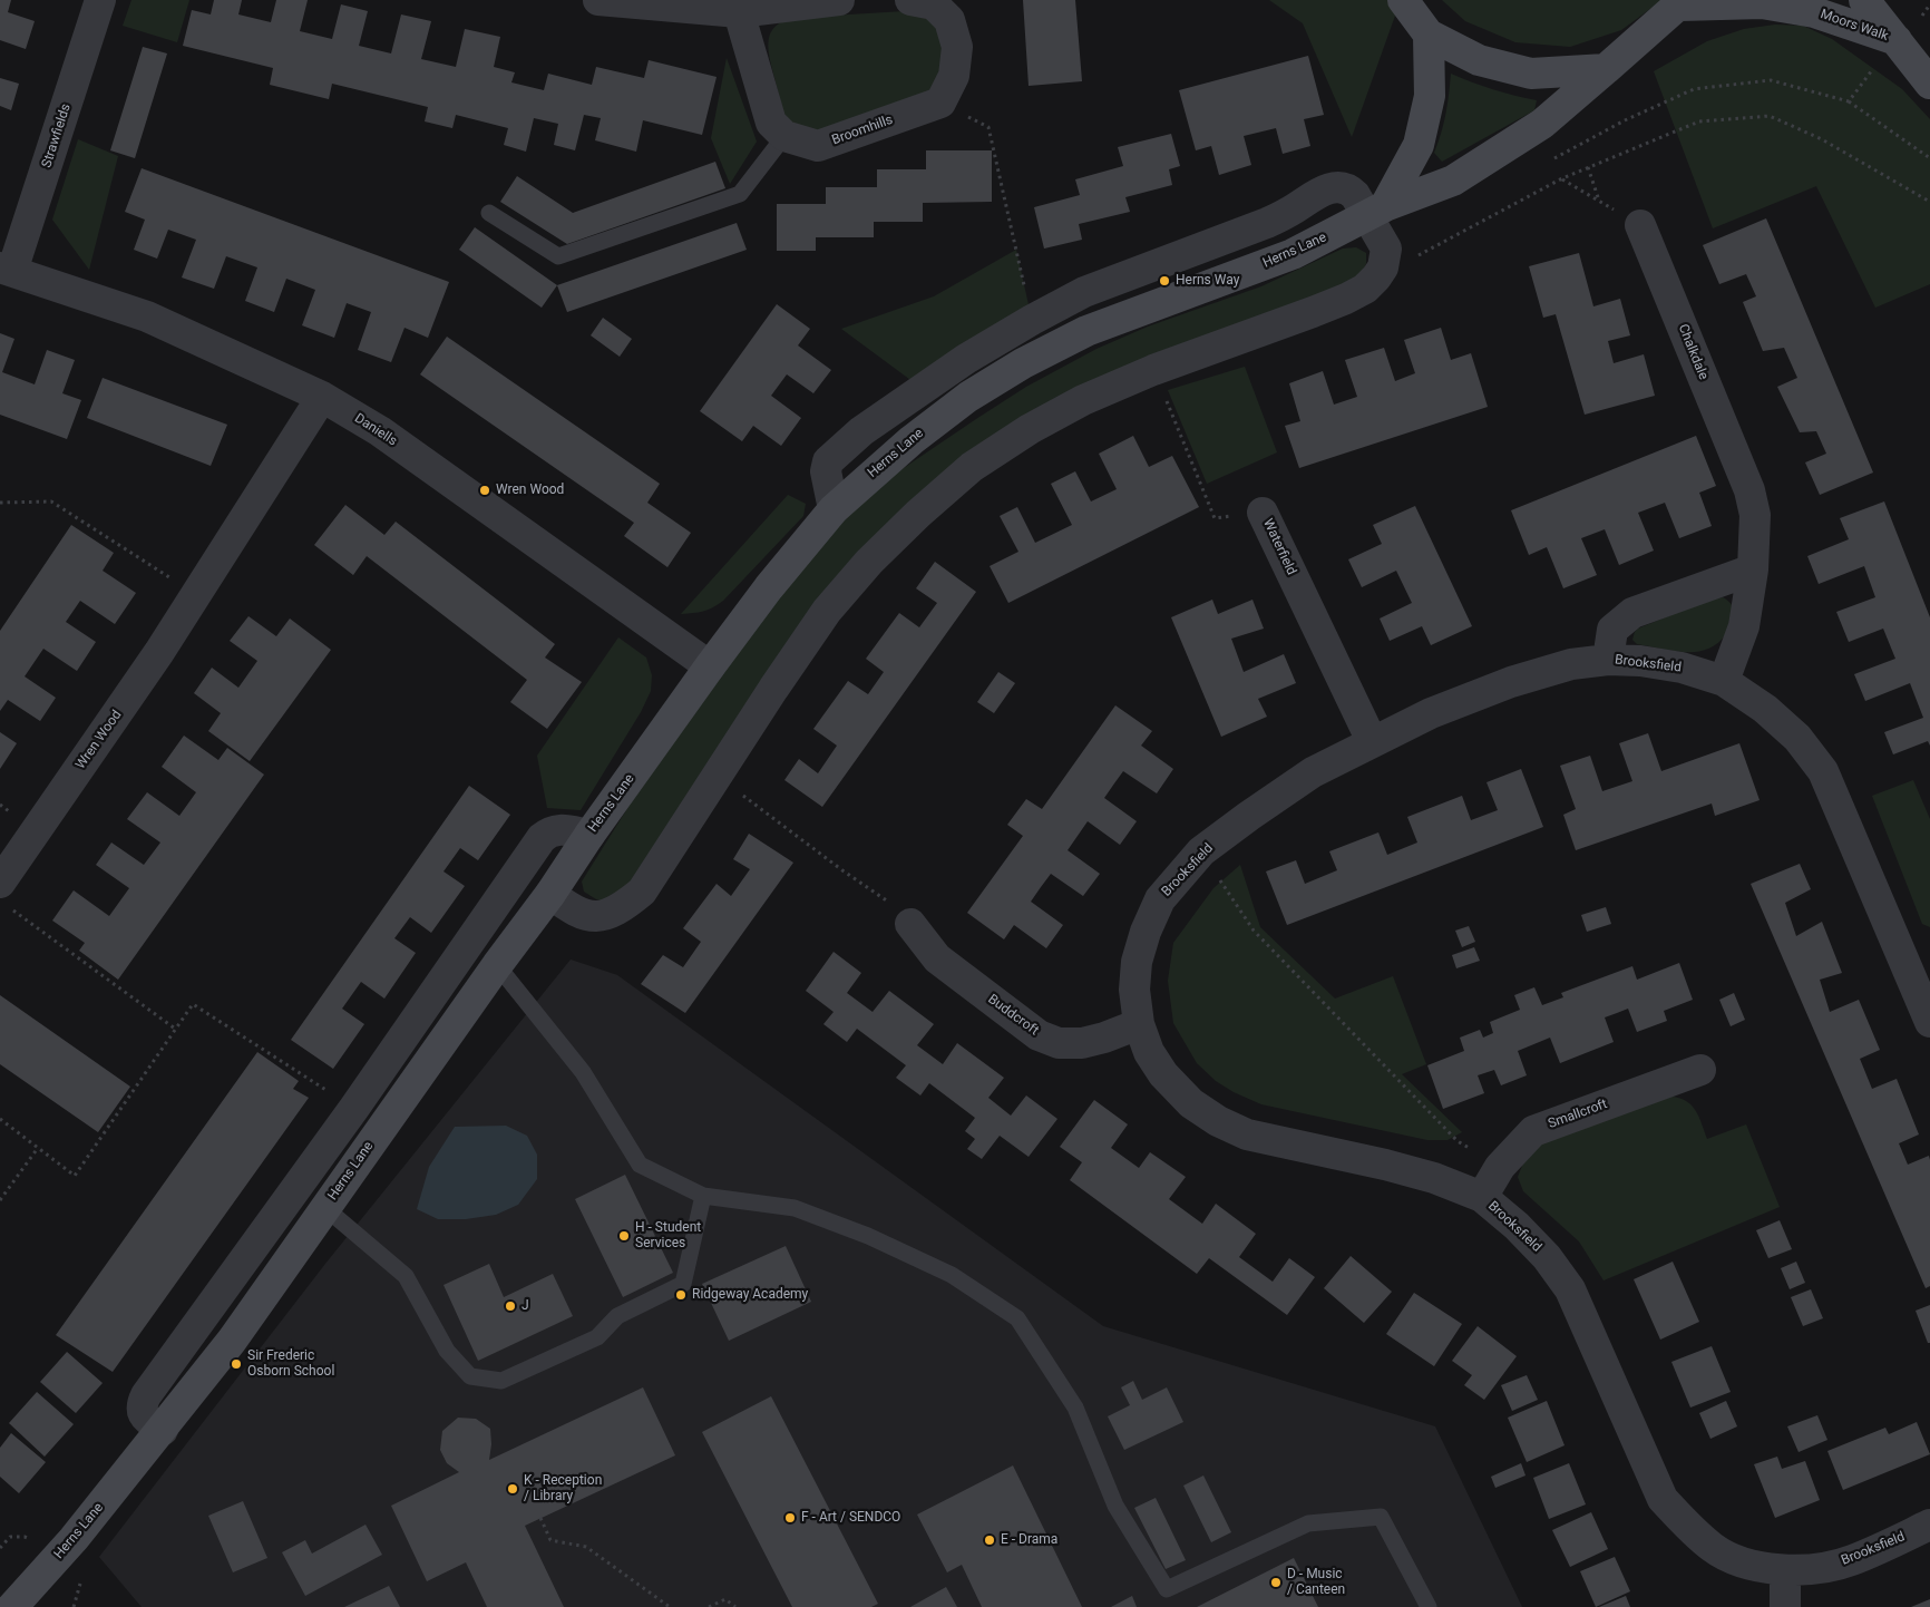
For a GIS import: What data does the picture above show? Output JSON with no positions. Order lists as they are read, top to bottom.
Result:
{
  "streets": {
    "street": [
      "Moors Walk",
      "Broomhills",
      "Strawfields",
      "Herns Lane",
      "Chalkdale",
      "Daniells",
      "Waterfield",
      "Brooksfield",
      "Wren Wood",
      "Buddcroft",
      "Smallcroft"
    ]
  },
  "crossings": [
    ["Moors Walk", "Herns Lane"],
    ["Strawfields", "Daniells"],
    ["Herns Lane", "Daniells"],
    ["Chalkdale", "Brooksfield"],
    ["Daniells", "Wren Wood"],
    ["Waterfield", "Brooksfield"],
    ["Brooksfield", "Buddcroft"],
    ["Brooksfield", "Smallcroft"]
  ],
  "places": [
    "Herns Way",
    "Wren Wood",
    "H - Student Services",
    "Ridgeway Academy",
    "J",
    "Sir Frederic Osborn School",
    "K - Reception / Library",
    "F - Art / SENDCO",
    "E - Drama",
    "D - Music / Canteen"
  ]
}
